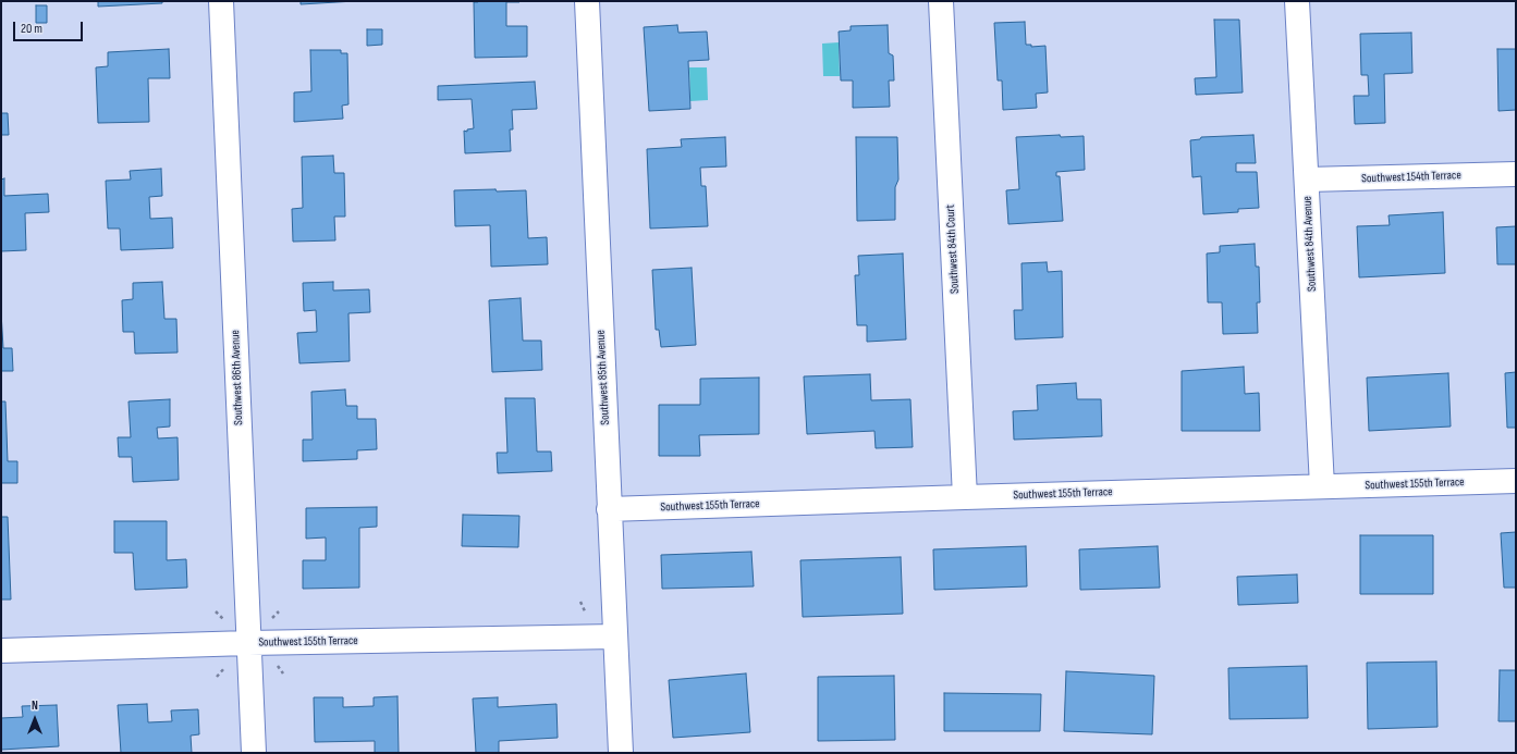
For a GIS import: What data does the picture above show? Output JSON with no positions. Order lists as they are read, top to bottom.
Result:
{
  "streets": {
    "street": [
      "Southwest 154th Terrace",
      "Southwest 84th Avenue",
      "Southwest 84th Court",
      "Southwest 86th Avenue",
      "Southwest 85th Avenue",
      "Southwest 155th Terrace"
    ]
  },
  "crossings": [
    ["Southwest 154th Terrace", "Southwest 84th Avenue"],
    ["Southwest 84th Avenue", "Southwest 155th Terrace"],
    ["Southwest 84th Court", "Southwest 155th Terrace"],
    ["Southwest 86th Avenue", "Southwest 155th Terrace"],
    ["Southwest 85th Avenue", "Southwest 155th Terrace"]
  ],
  "scale_bar": "20 m",
  "north": "top"
}
